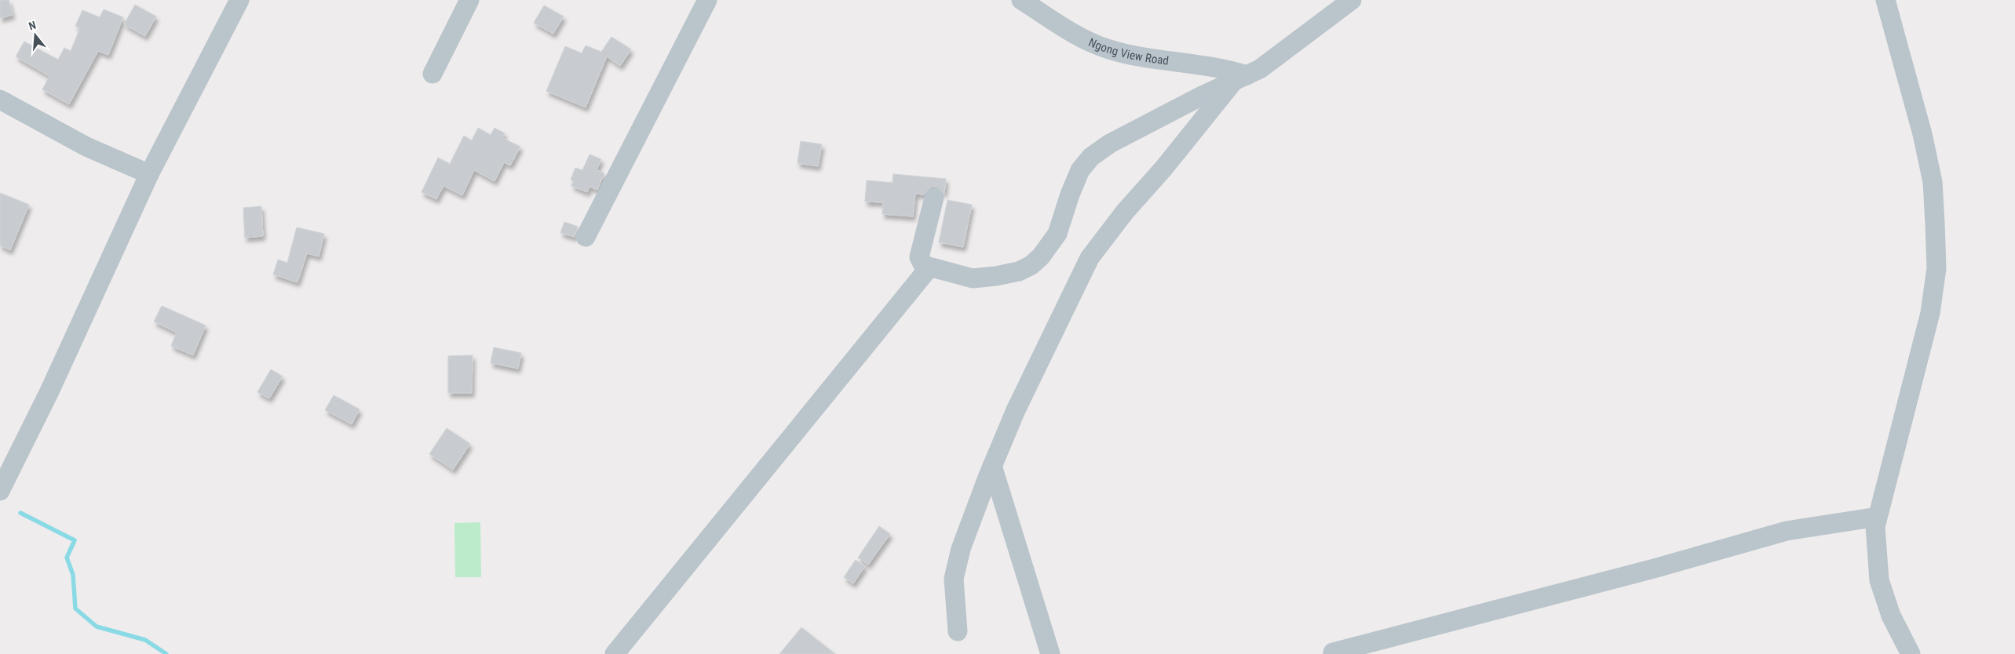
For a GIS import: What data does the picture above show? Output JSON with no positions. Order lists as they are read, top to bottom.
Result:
{
  "streets": {
    "street": ["Ngong View Road"]
  },
  "north": "top"
}
